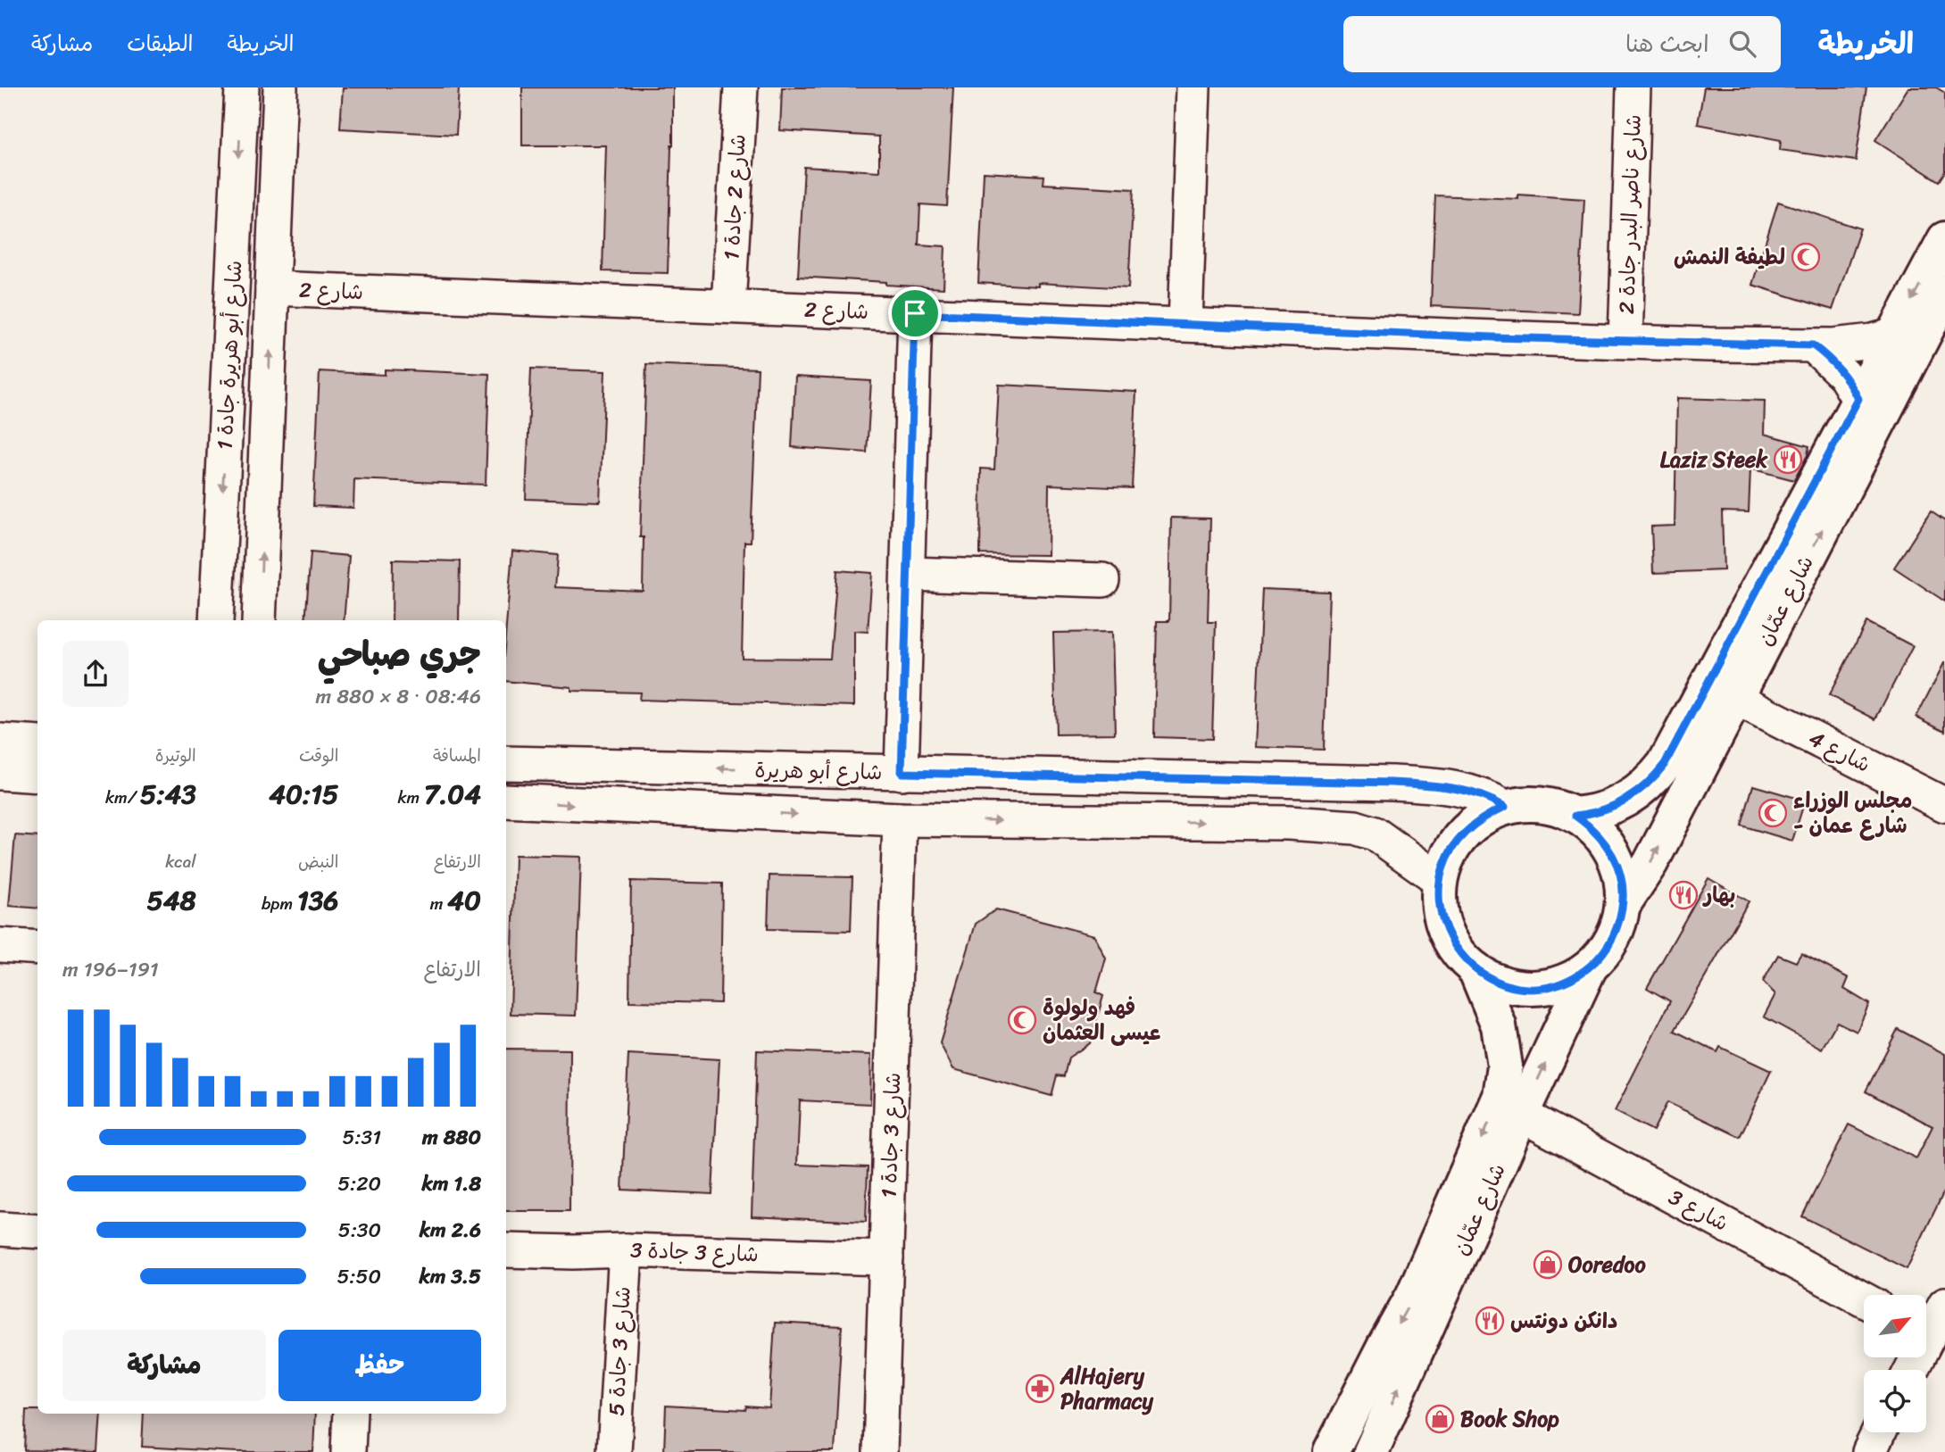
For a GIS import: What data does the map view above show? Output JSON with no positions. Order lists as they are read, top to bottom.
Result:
{
  "streets": {
    "main road": ["شارع عمّان"],
    "street": [
      "شارع 2 جادة 1",
      "شارع ناصر البدر جادة 2",
      "شارع 2",
      "شارع أبو هريرة جادة 1",
      "شارع 4",
      "شارع أبو هريرة",
      "شارع 3 جادة 1",
      "شارع 3",
      "شارع 3 جادة 3",
      "شارع 3 جادة 5"
    ]
  },
  "crossings": [
    ["شارع 2 جادة 1", "شارع 2"],
    ["شارع ناصر البدر جادة 2", "شارع 2"],
    ["شارع 2", "شارع أبو هريرة جادة 1"],
    ["شارع 2", "شارع عمّان"],
    ["شارع عمّان", "شارع 4"],
    ["شارع عمّان", "شارع أبو هريرة"],
    ["شارع عمّان", "شارع 3"],
    ["شارع أبو هريرة", "شارع 3 جادة 1"],
    ["شارع 3 جادة 1", "شارع 3 جادة 3"],
    ["شارع 3 جادة 3", "شارع 3 جادة 5"]
  ],
  "places": {
    "mosque": ["لطيفة النمش", "مجلس الوزراء - شارع عمان", "فهد ولولوة عيسى العثمان"],
    "restaurant": ["Laziz Steek", "بهار", "دانكن دونتس"],
    "shop": ["Ooredoo", "Book Shop"],
    "pharmacy": ["AlHajery Pharmacy"]
  },
  "north": "top right",
  "page": {
    "header": "الخريطة",
    "search": "ابحث هنا",
    "nav": ["الخريطة", "الطبقات", "مشاركة"],
    "heading": ["جري صباحي", "08:46 · 8 × 880 m"],
    "stats": [
      ["المسافة", "7.04 km"],
      ["الوقت", "40:15"],
      ["الوتيرة", "5:43 /km"],
      ["الارتفاع", "40 m"],
      ["النبض", "136 bpm"],
      ["kcal", "548"]
    ],
    "chart": ["الارتفاع", "191–196 m"],
    "list": [
      {
        "name": "880 m",
        "note": "5:31"
      },
      {
        "name": "1.8 km",
        "note": "5:20"
      },
      {
        "name": "2.6 km",
        "note": "5:30"
      },
      {
        "name": "3.5 km",
        "note": "5:50"
      }
    ],
    "buttons": ["حفظ", "مشاركة"]
  }
}
